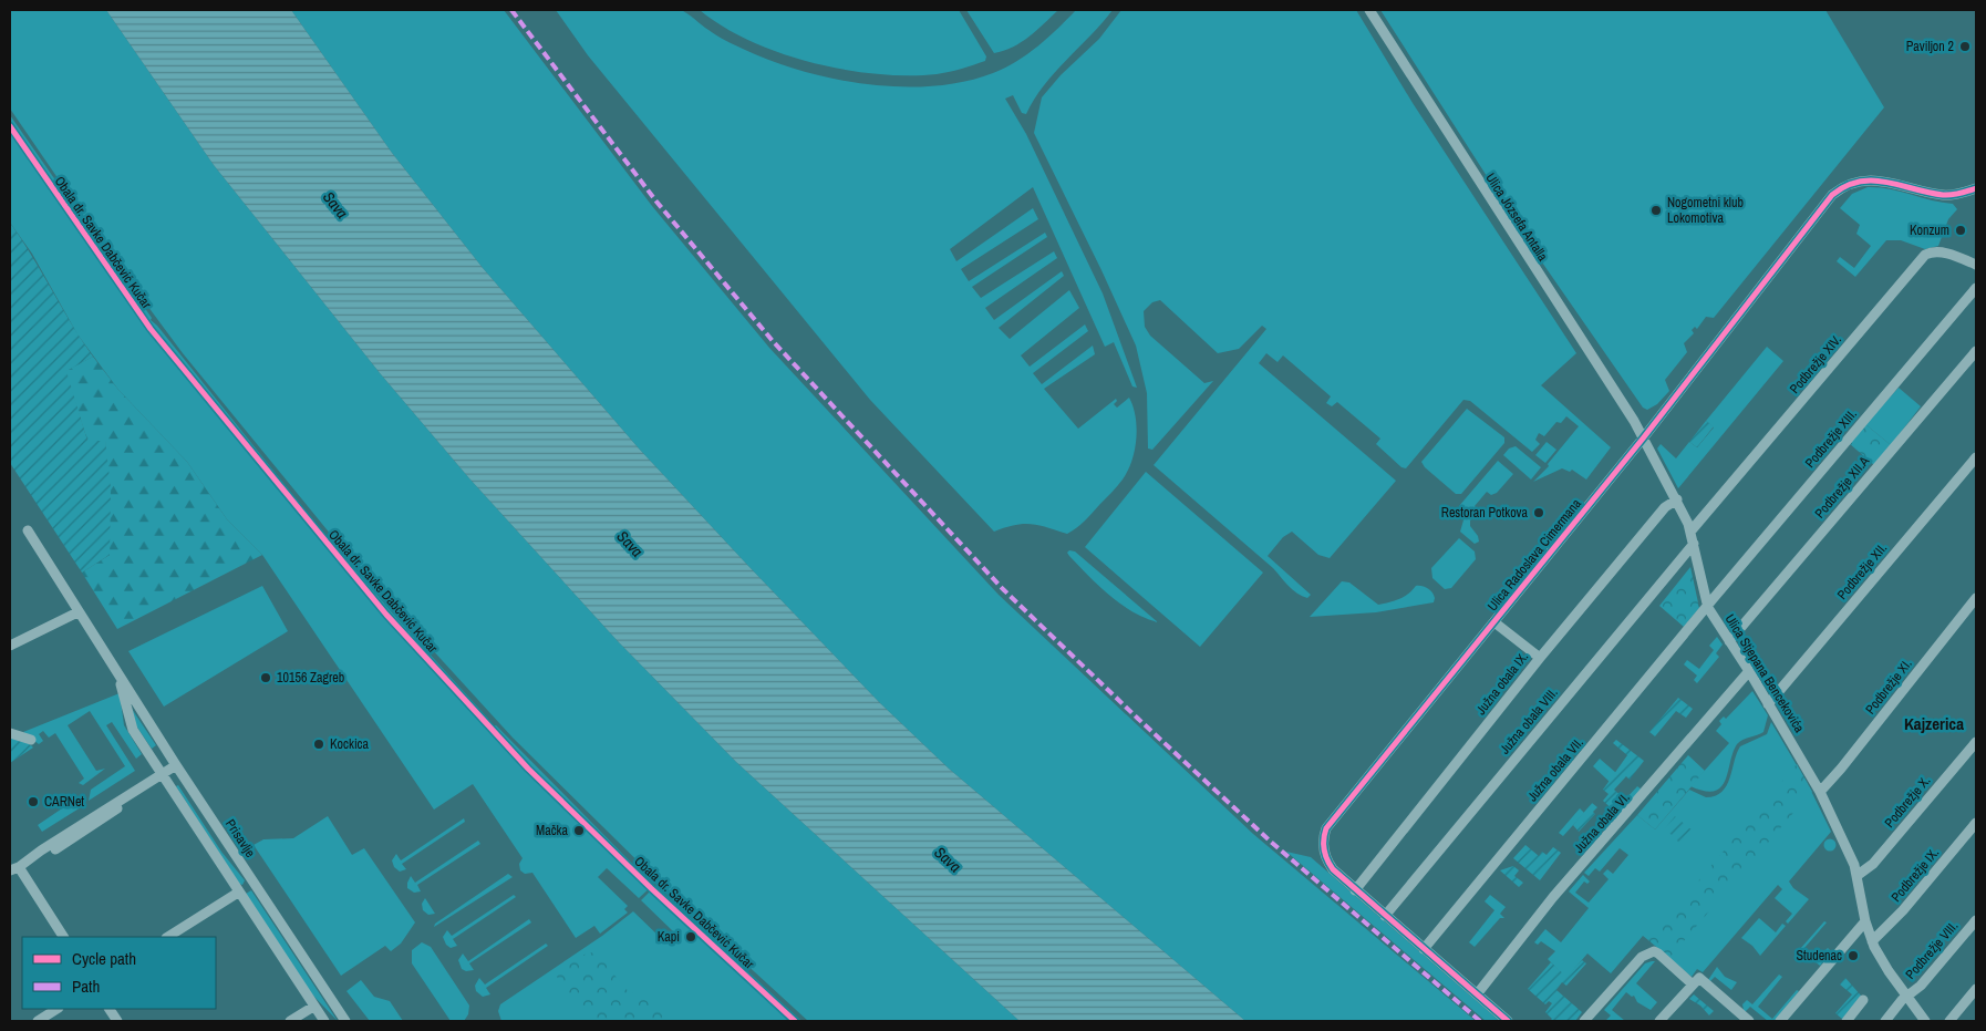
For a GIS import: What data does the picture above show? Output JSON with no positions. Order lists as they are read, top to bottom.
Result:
{
  "streets": {
    "street": [
      "Ulica Józsefa Antalla",
      "Podbrežje XIV.",
      "Podbrežje XIII.",
      "Podbrežje XII.A",
      "Ulica Radoslava Cimermana",
      "Podbrežje XII.",
      "Ulica Stjepana Bencekovića",
      "Južna obala IX.",
      "Podbrežje XI.",
      "Južna obala VIII.",
      "Južna obala VII.",
      "Podbrežje X.",
      "Južna obala VI.",
      "Prisavlje",
      "Podbrežje IX.",
      "Podbrežje VIII."
    ],
    "cycle path": ["Obala dr. Savke Dabčević Kučar"]
  },
  "crossings": [
    ["Ulica Józsefa Antalla", "Ulica Radoslava Cimermana"],
    ["Ulica Józsefa Antalla", "Ulica Stjepana Bencekovića"],
    ["Podbrežje XIV.", "Ulica Stjepana Bencekovića"],
    ["Podbrežje XIII.", "Ulica Stjepana Bencekovića"],
    ["Podbrežje XIII.", "Južna obala VII."],
    ["Podbrežje XII.A", "Ulica Stjepana Bencekovića"],
    ["Ulica Radoslava Cimermana", "Ulica Stjepana Bencekovića"],
    ["Ulica Radoslava Cimermana", "Južna obala IX."],
    ["Ulica Radoslava Cimermana", "Južna obala VIII."],
    ["Ulica Radoslava Cimermana", "Južna obala VII."],
    ["Ulica Radoslava Cimermana", "Južna obala VI."],
    ["Podbrežje XII.", "Ulica Stjepana Bencekovića"],
    ["Ulica Stjepana Bencekovića", "Južna obala IX."],
    ["Ulica Stjepana Bencekovića", "Podbrežje XI."],
    ["Ulica Stjepana Bencekovića", "Južna obala VIII."],
    ["Ulica Stjepana Bencekovića", "Južna obala VII."],
    ["Ulica Stjepana Bencekovića", "Podbrežje X."],
    ["Ulica Stjepana Bencekovića", "Južna obala VI."],
    ["Ulica Stjepana Bencekovića", "Podbrežje IX."],
    ["Ulica Stjepana Bencekovića", "Podbrežje VIII."]
  ],
  "districts": ["Kajzerica"],
  "water": ["Sava"],
  "places": [
    "Paviljon 2",
    "Nogometni klub Lokomotiva",
    "Konzum",
    "Restoran Potkova",
    "10156 Zagreb",
    "Kockica",
    "CARNet",
    "Mačka",
    "Kapi",
    "Studenac"
  ],
  "legend": ["Cycle path", "Path"]
}
